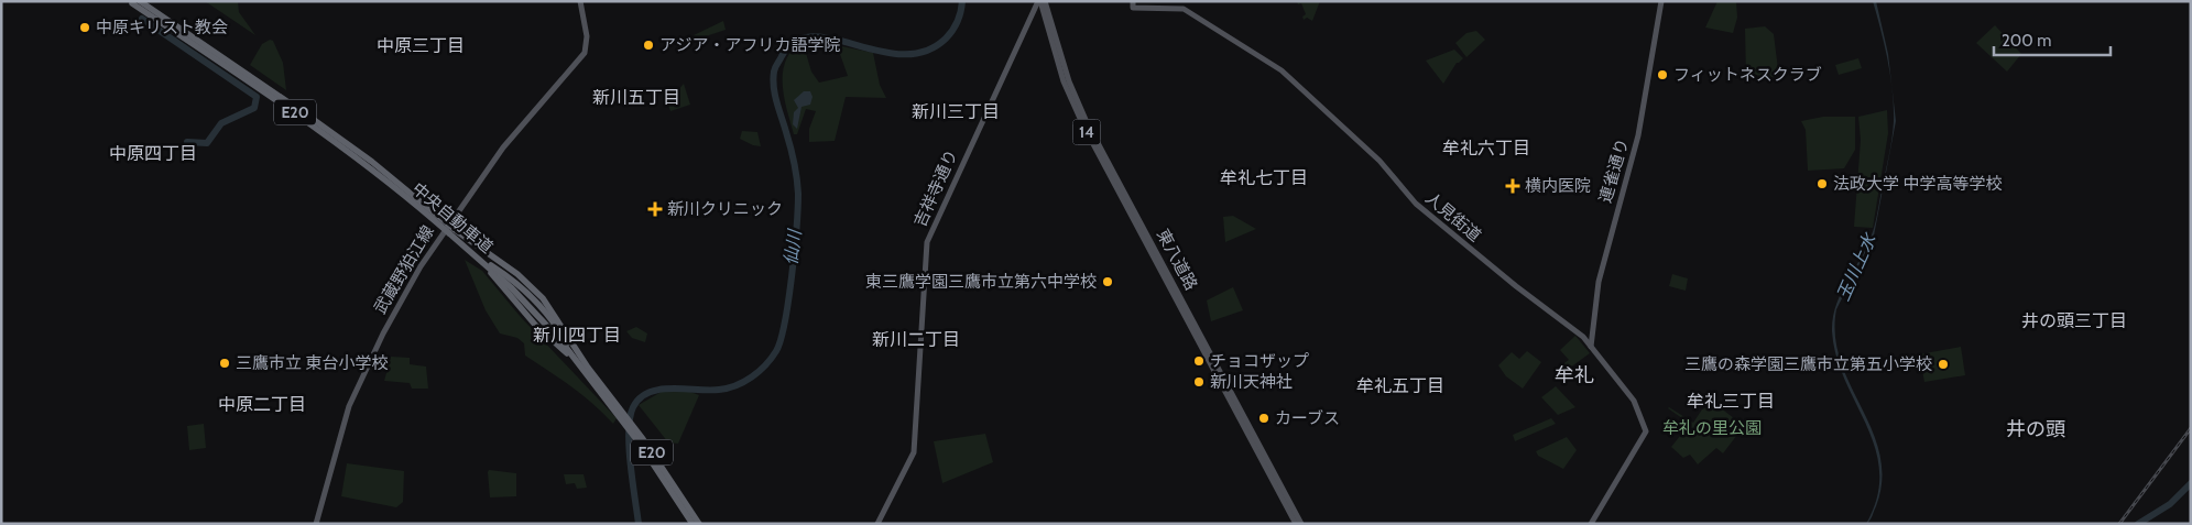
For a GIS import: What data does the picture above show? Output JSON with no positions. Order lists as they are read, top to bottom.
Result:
{
  "streets": {
    "highway": ["E20", "中央自動車道"],
    "main road": [
      "14",
      "連雀通り",
      "吉祥寺通り",
      "人見街道",
      "東八道路",
      "武蔵野狛江線"
    ]
  },
  "crossings": [
    ["連雀通り", "人見街道"],
    ["吉祥寺通り", "東八道路"]
  ],
  "districts": [
    "中原三丁目",
    "新川五丁目",
    "新川三丁目",
    "牟礼六丁目",
    "中原四丁目",
    "牟礼七丁目",
    "井の頭三丁目",
    "新川四丁目",
    "新川二丁目",
    "牟礼",
    "牟礼五丁目",
    "牟礼三丁目",
    "中原二丁目",
    "井の頭"
  ],
  "water": ["仙川", "玉川上水"],
  "parks": ["牟礼の里公園"],
  "places": {
    "other": [
      "中原キリスト教会",
      "アジア・アフリカ語学院",
      "フィットネスクラブ",
      "法政大学 中学高等学校",
      "東三鷹学園三鷹市立第六中学校",
      "チョコザップ",
      "三鷹市立 東台小学校",
      "三鷹の森学園三鷹市立第五小学校",
      "新川天神社",
      "カーブス"
    ],
    "health": ["横内医院", "新川クリニック"]
  },
  "scale_bar": "200 m"
}
